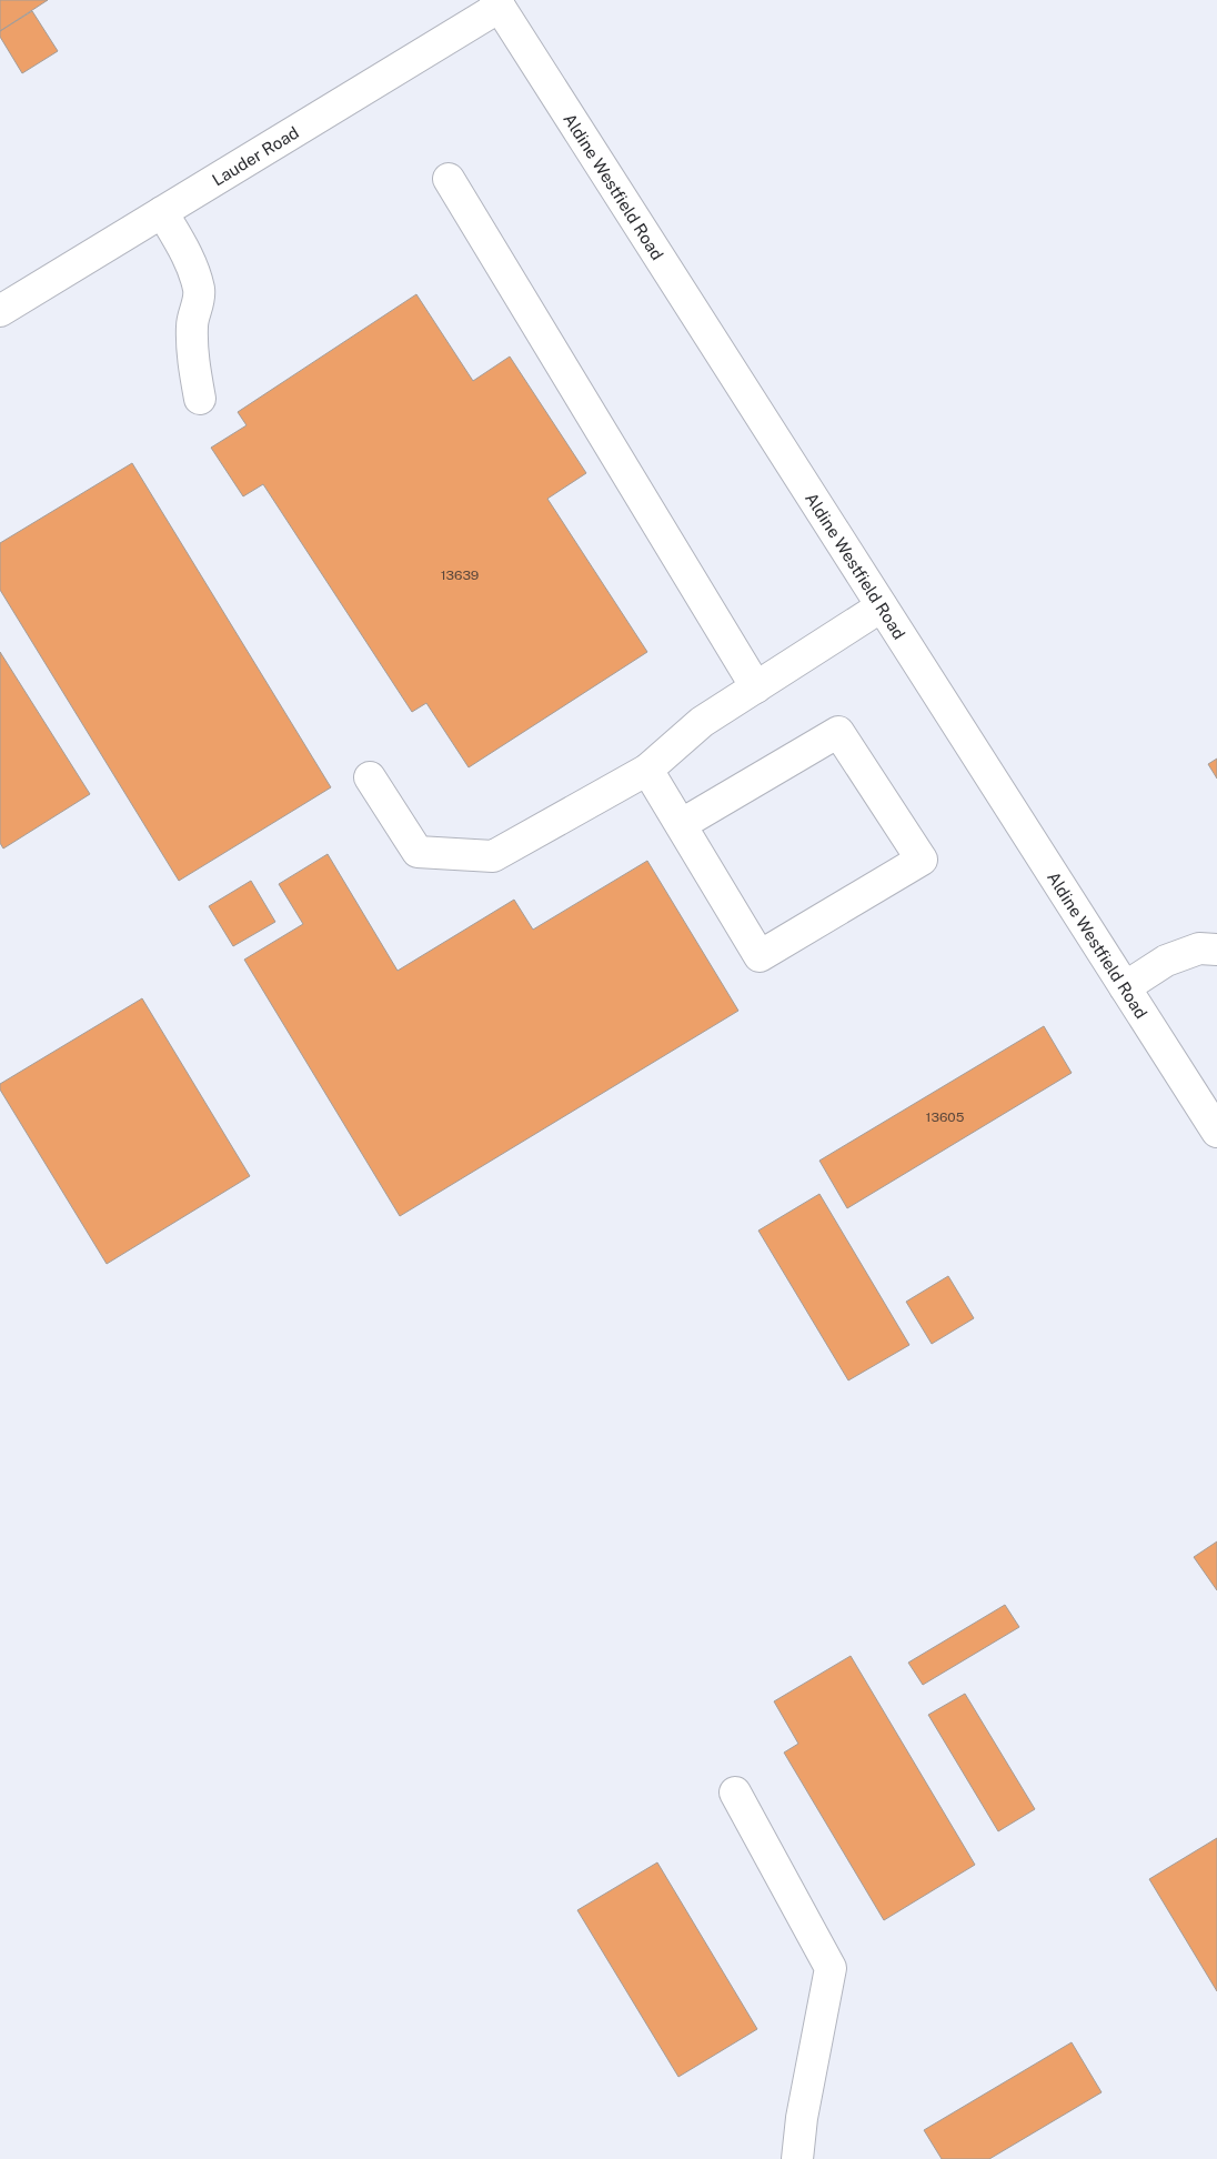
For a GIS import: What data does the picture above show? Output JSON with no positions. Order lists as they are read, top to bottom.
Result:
{
  "streets": {
    "main road": ["Lauder Road", "Aldine Westfield Road"]
  },
  "crossings": [
    ["Lauder Road", "Aldine Westfield Road"]
  ],
  "house_numbers": ["13639", "13605"]
}
